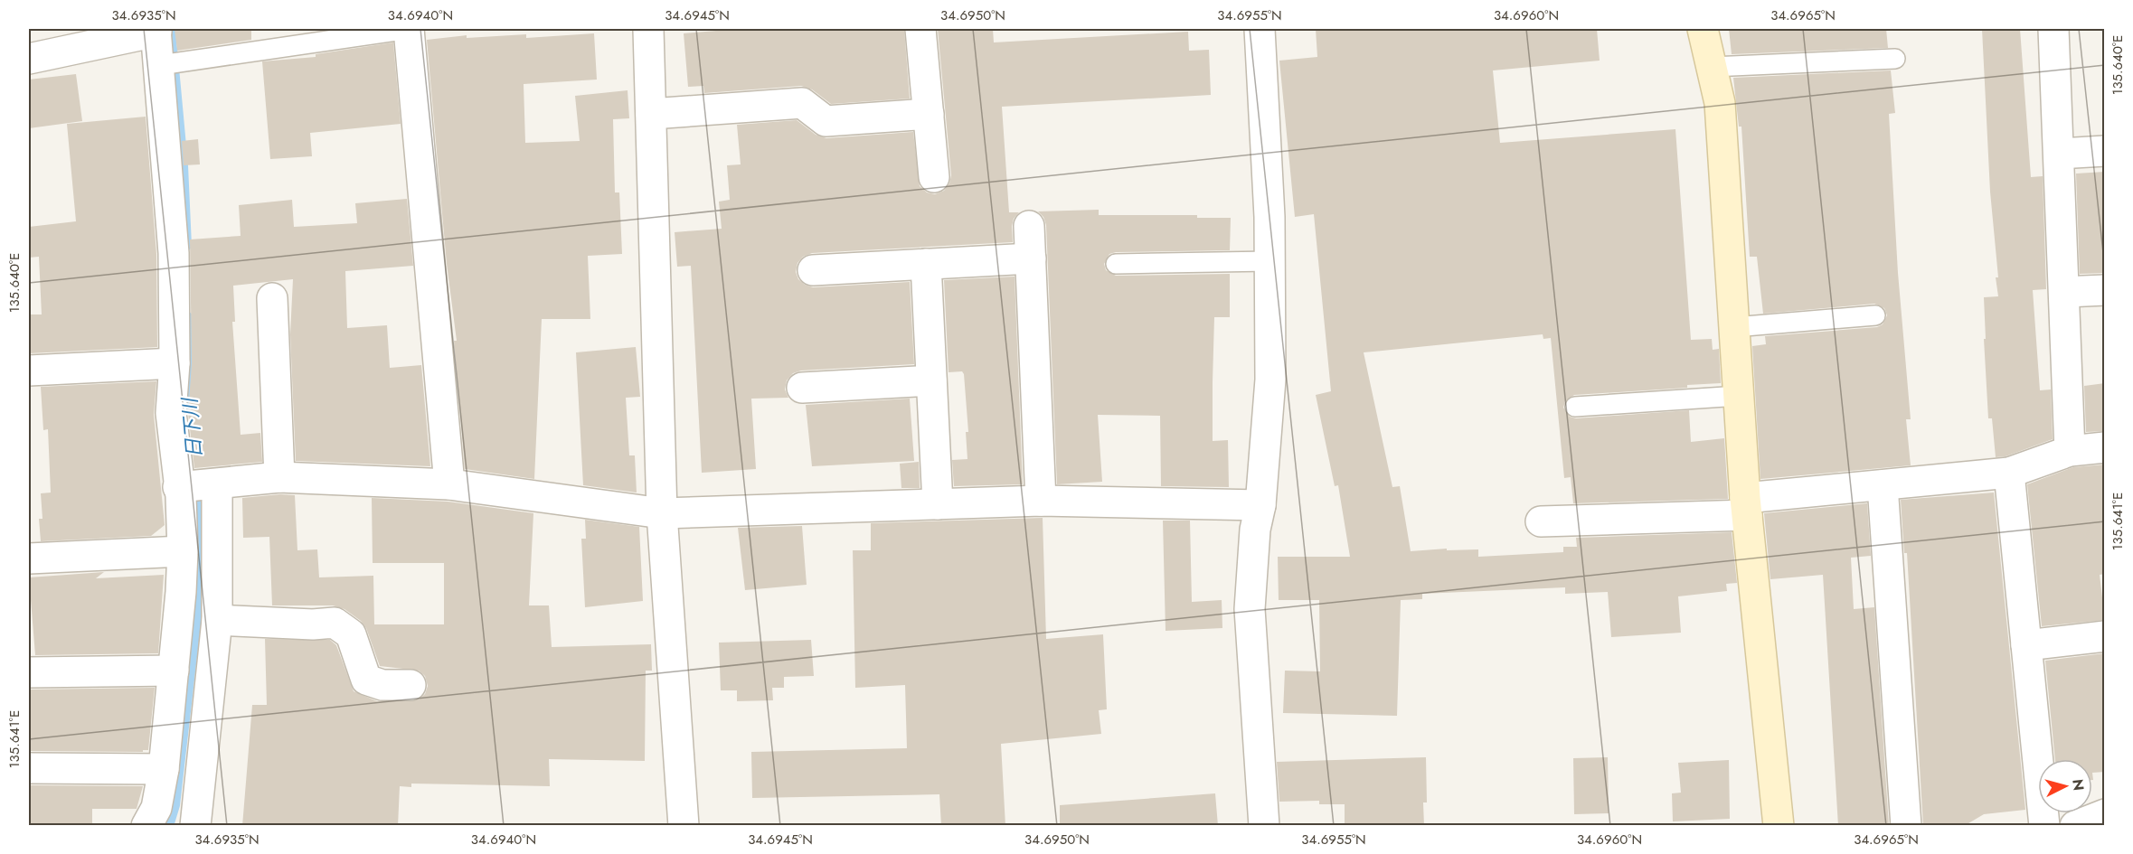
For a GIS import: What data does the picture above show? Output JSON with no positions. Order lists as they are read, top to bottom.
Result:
{
  "water": ["日下川"],
  "north": "right",
  "coordinates": [
    "34.6935°N",
    "34.6940°N",
    "34.6945°N",
    "34.6950°N",
    "34.6955°N",
    "34.6960°N",
    "34.6965°N",
    "135.640°E",
    "135.641°E"
  ]
}
